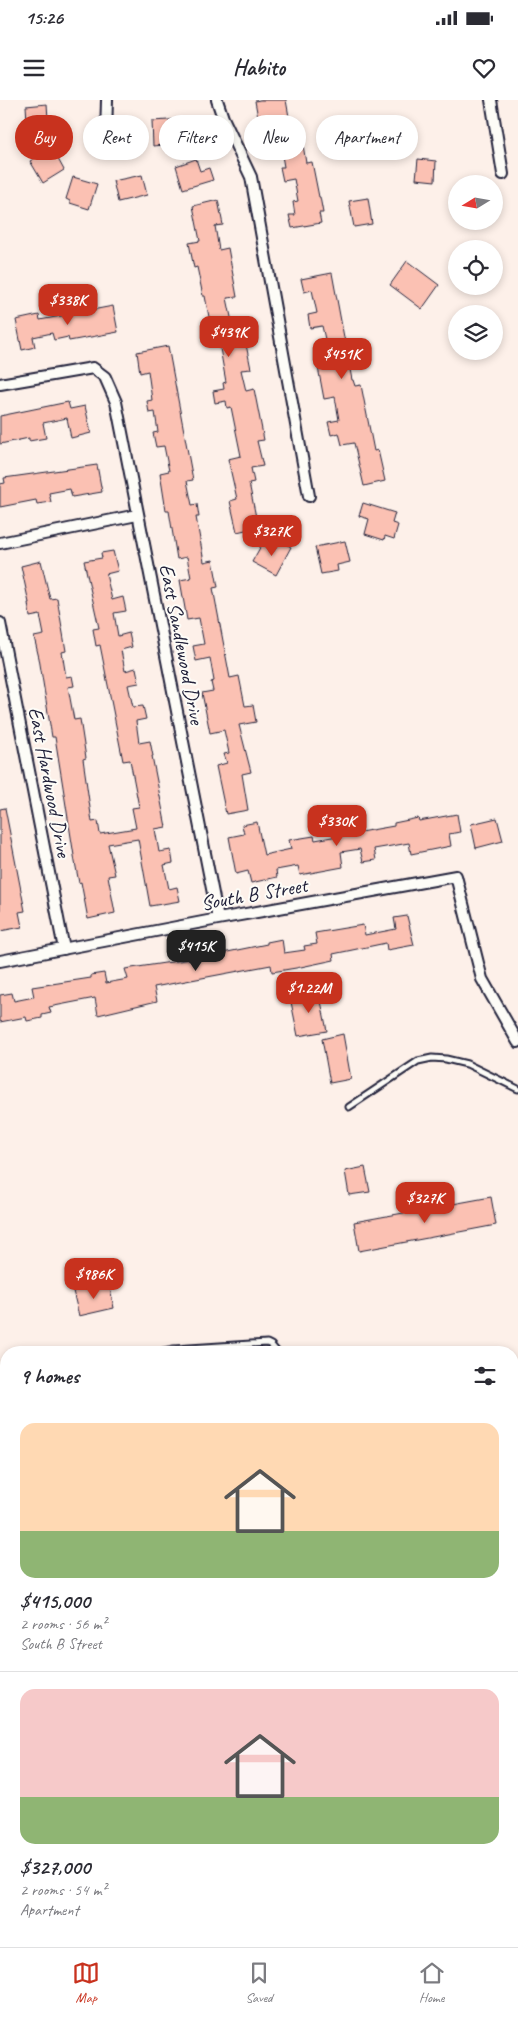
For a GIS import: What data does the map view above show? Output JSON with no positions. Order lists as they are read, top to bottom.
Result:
{
  "streets": {
    "street": ["East Sandlewood Drive", "East Hardwood Drive", "South B Street"]
  },
  "crossings": [
    ["East Sandlewood Drive", "South B Street"],
    ["East Hardwood Drive", "South B Street"]
  ],
  "north": "left",
  "page": {
    "status": "15:26",
    "header": "Habito",
    "chip": [
      "Buy",
      "Rent",
      "Filters",
      "New",
      "Apartment"
    ],
    "price": [
      "$338K",
      "$439K",
      "$451K",
      "$327K",
      "$330K",
      "$415K",
      "$1.22M",
      "$327K",
      "$986K"
    ],
    "heading": "9 homes",
    "list": [
      {
        "name": "$415,000",
        "note": "2 rooms · 56 m² · South B Street"
      },
      {
        "name": "$327,000",
        "note": "2 rooms · 54 m² · Apartment"
      }
    ],
    "tabs": ["Map", "Saved", "Home"]
  }
}
